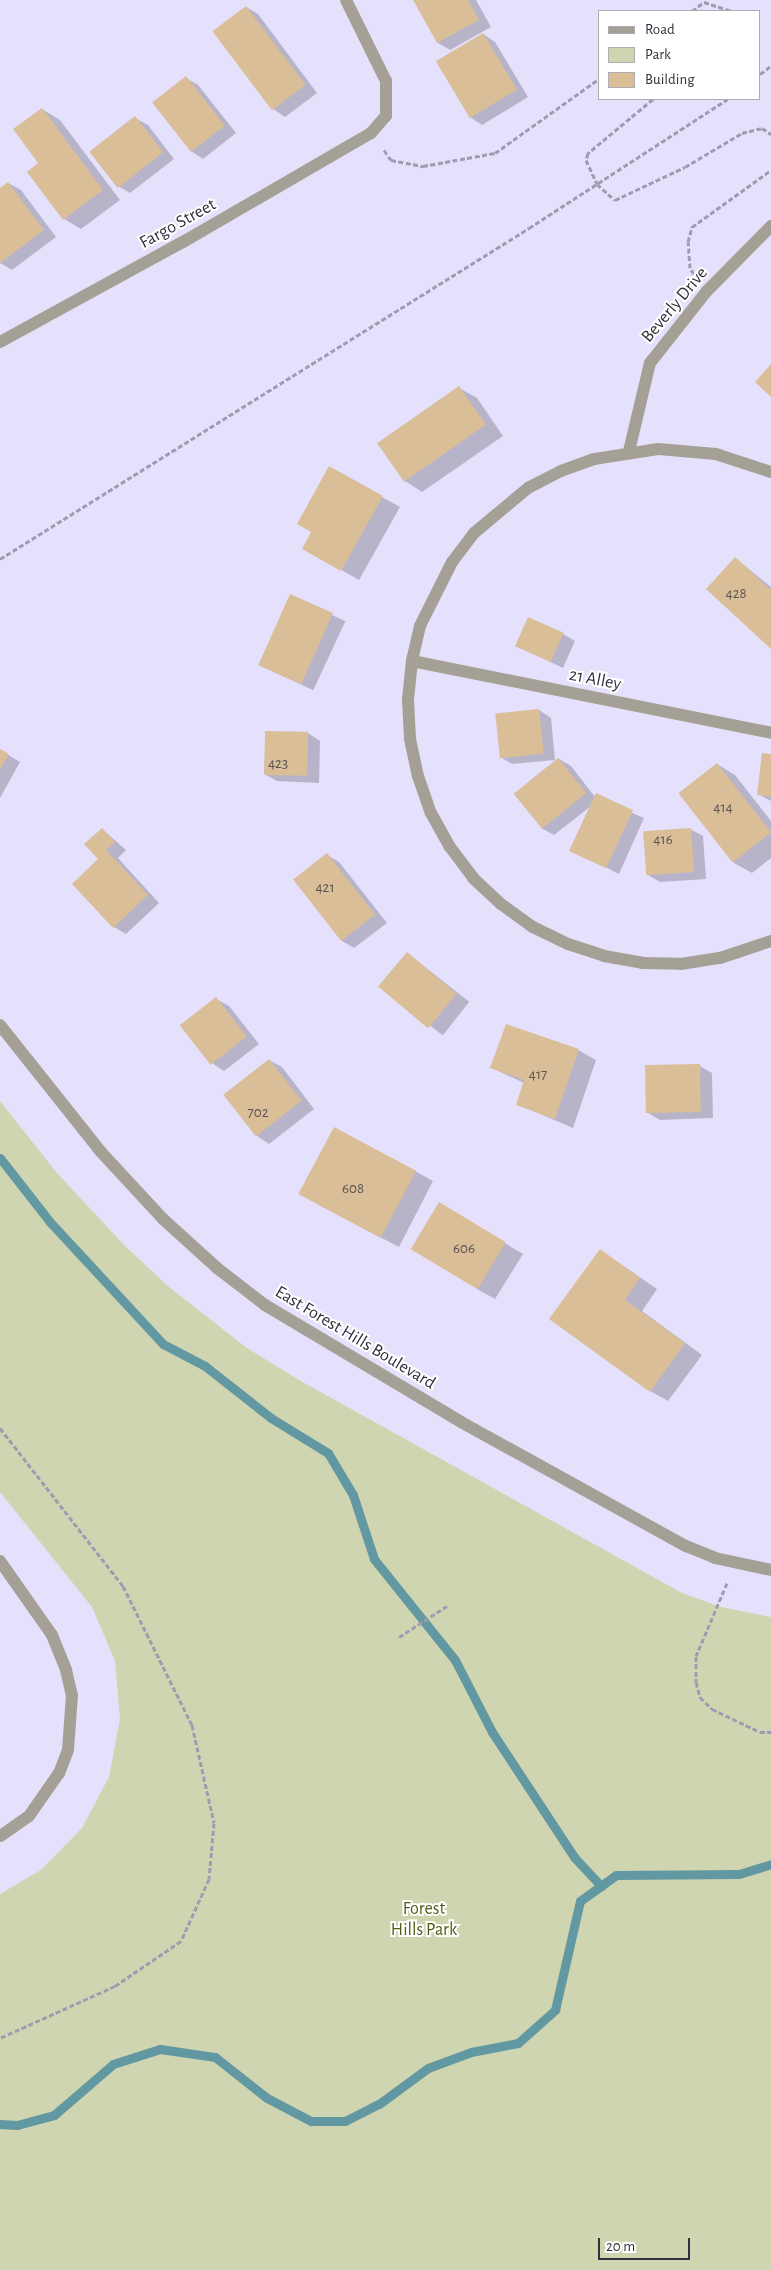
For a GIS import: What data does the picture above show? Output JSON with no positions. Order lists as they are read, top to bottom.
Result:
{
  "streets": {
    "street": [
      "Fargo Street",
      "Beverly Drive",
      "21 Alley",
      "East Forest Hills Boulevard"
    ]
  },
  "parks": ["Forest Hills Park"],
  "house_numbers": [
    "428",
    "423",
    "414",
    "416",
    "421",
    "417",
    "702",
    "608",
    "606"
  ],
  "legend": ["Road", "Park", "Building"],
  "scale_bar": "20 m"
}
